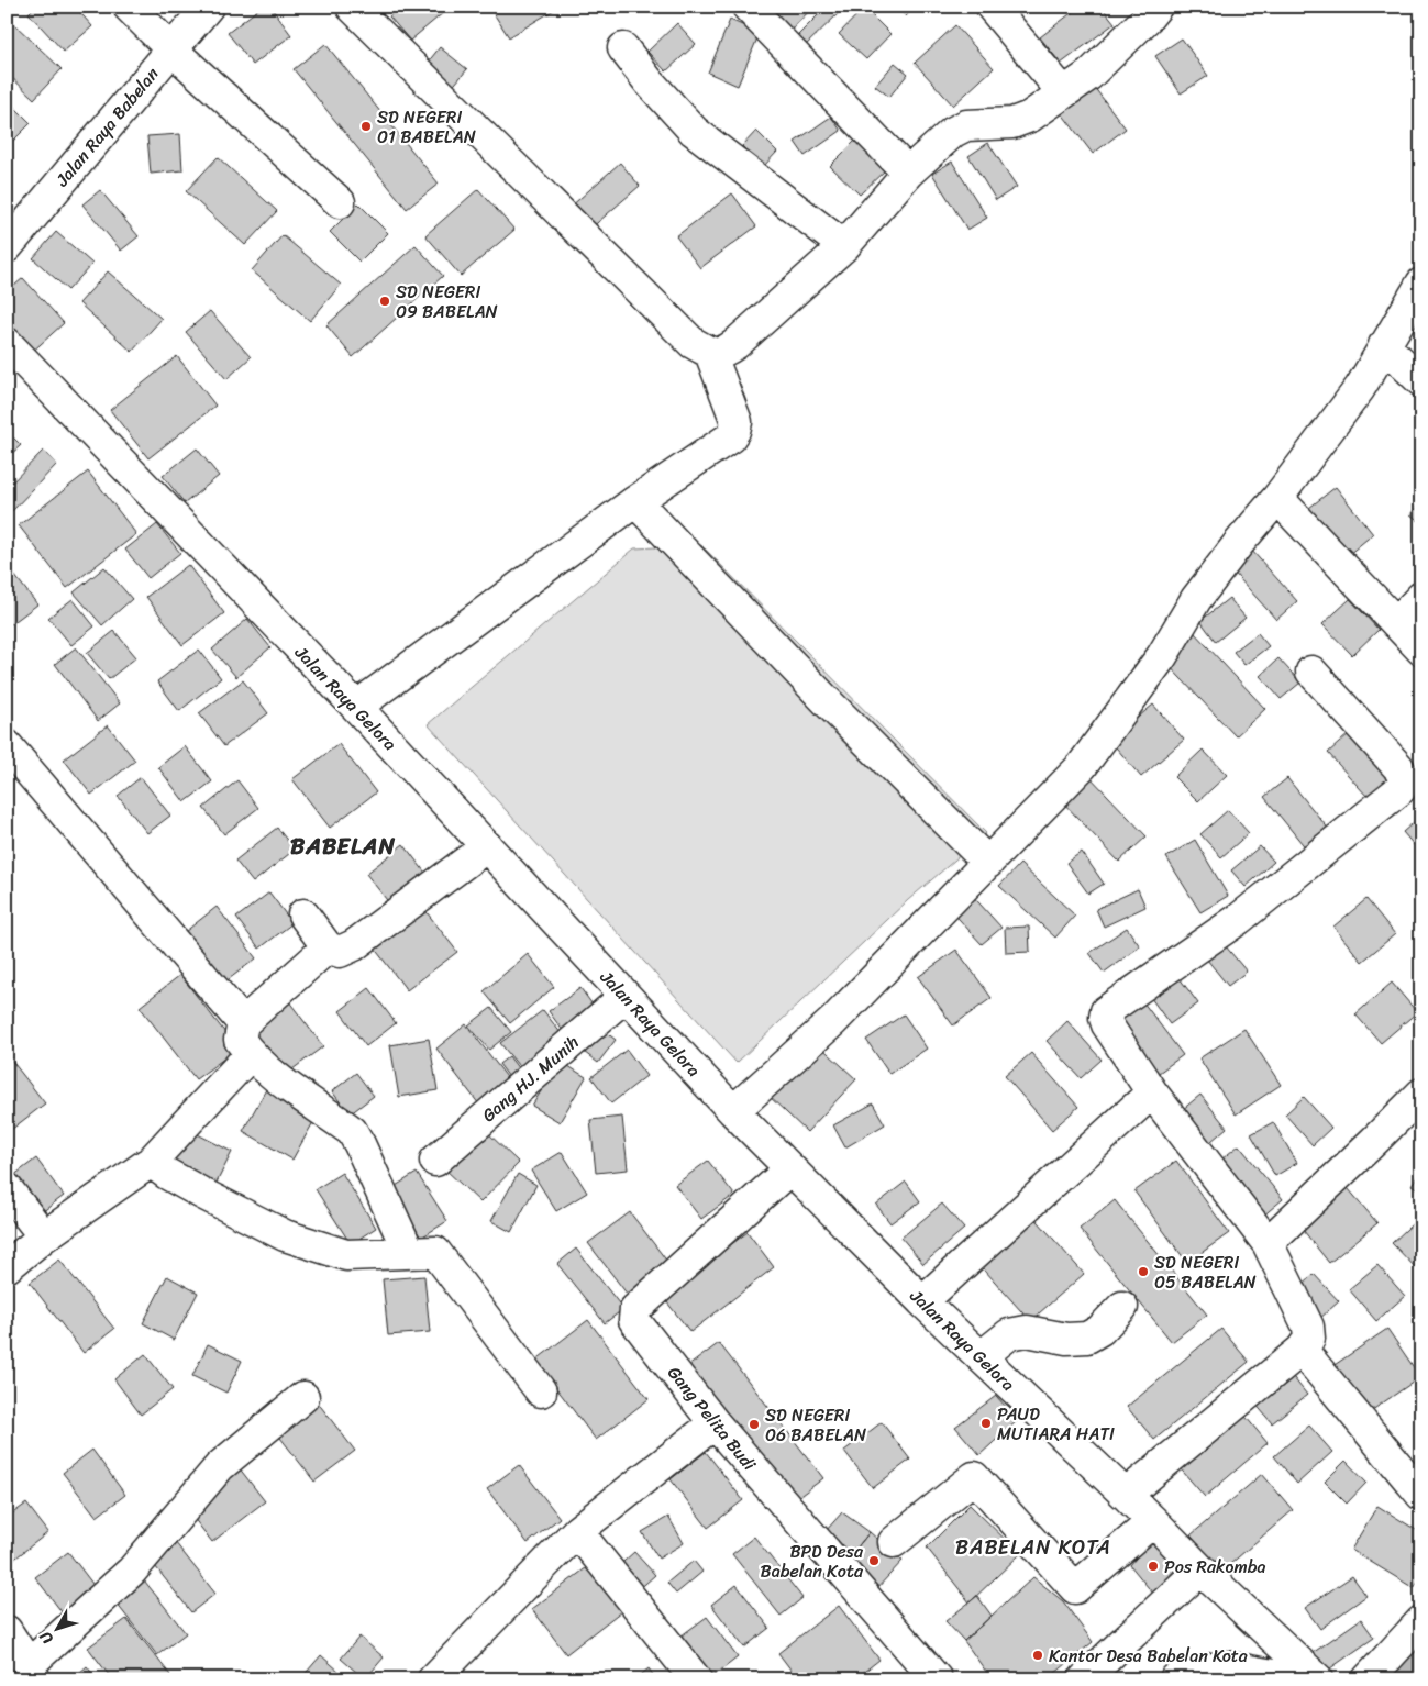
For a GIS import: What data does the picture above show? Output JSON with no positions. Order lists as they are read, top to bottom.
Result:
{
  "streets": {
    "street": [
      "Jalan Raya Babelan",
      "Jalan Raya Gelora",
      "Gang HJ. Munih",
      "Gang Pelita Budi"
    ]
  },
  "crossings": [
    ["Jalan Raya Gelora", "Gang HJ. Munih"],
    ["Jalan Raya Gelora", "Gang Pelita Budi"]
  ],
  "districts": ["BABELAN", "BABELAN KOTA"],
  "places": [
    "SD NEGERI 01 BABELAN",
    "SD NEGERI 09 BABELAN",
    "SD NEGERI 05 BABELAN",
    "PAUD MUTIARA HATI",
    "SD NEGERI 06 BABELAN",
    "BPD Desa Babelan Kota",
    "Pos Rakomba",
    "Kantor Desa Babelan Kota"
  ],
  "north": "bottom left"
}
